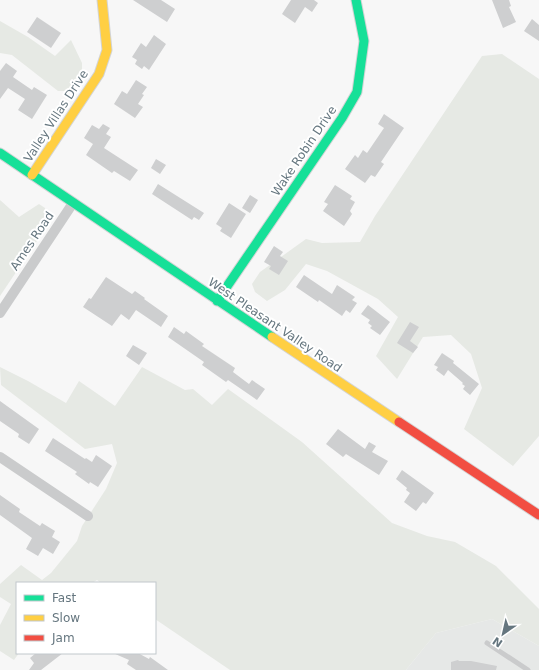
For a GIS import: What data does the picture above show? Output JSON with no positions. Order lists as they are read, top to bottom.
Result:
{
  "streets": {
    "main road": ["Valley Villas Drive", "Wake Robin Drive", "West Pleasant Valley Road"],
    "street": ["Ames Road"]
  },
  "crossings": [
    ["Valley Villas Drive", "West Pleasant Valley Road"],
    ["Wake Robin Drive", "West Pleasant Valley Road"],
    ["Ames Road", "West Pleasant Valley Road"]
  ],
  "legend": ["Fast", "Slow", "Jam"],
  "north": "bottom left"
}
